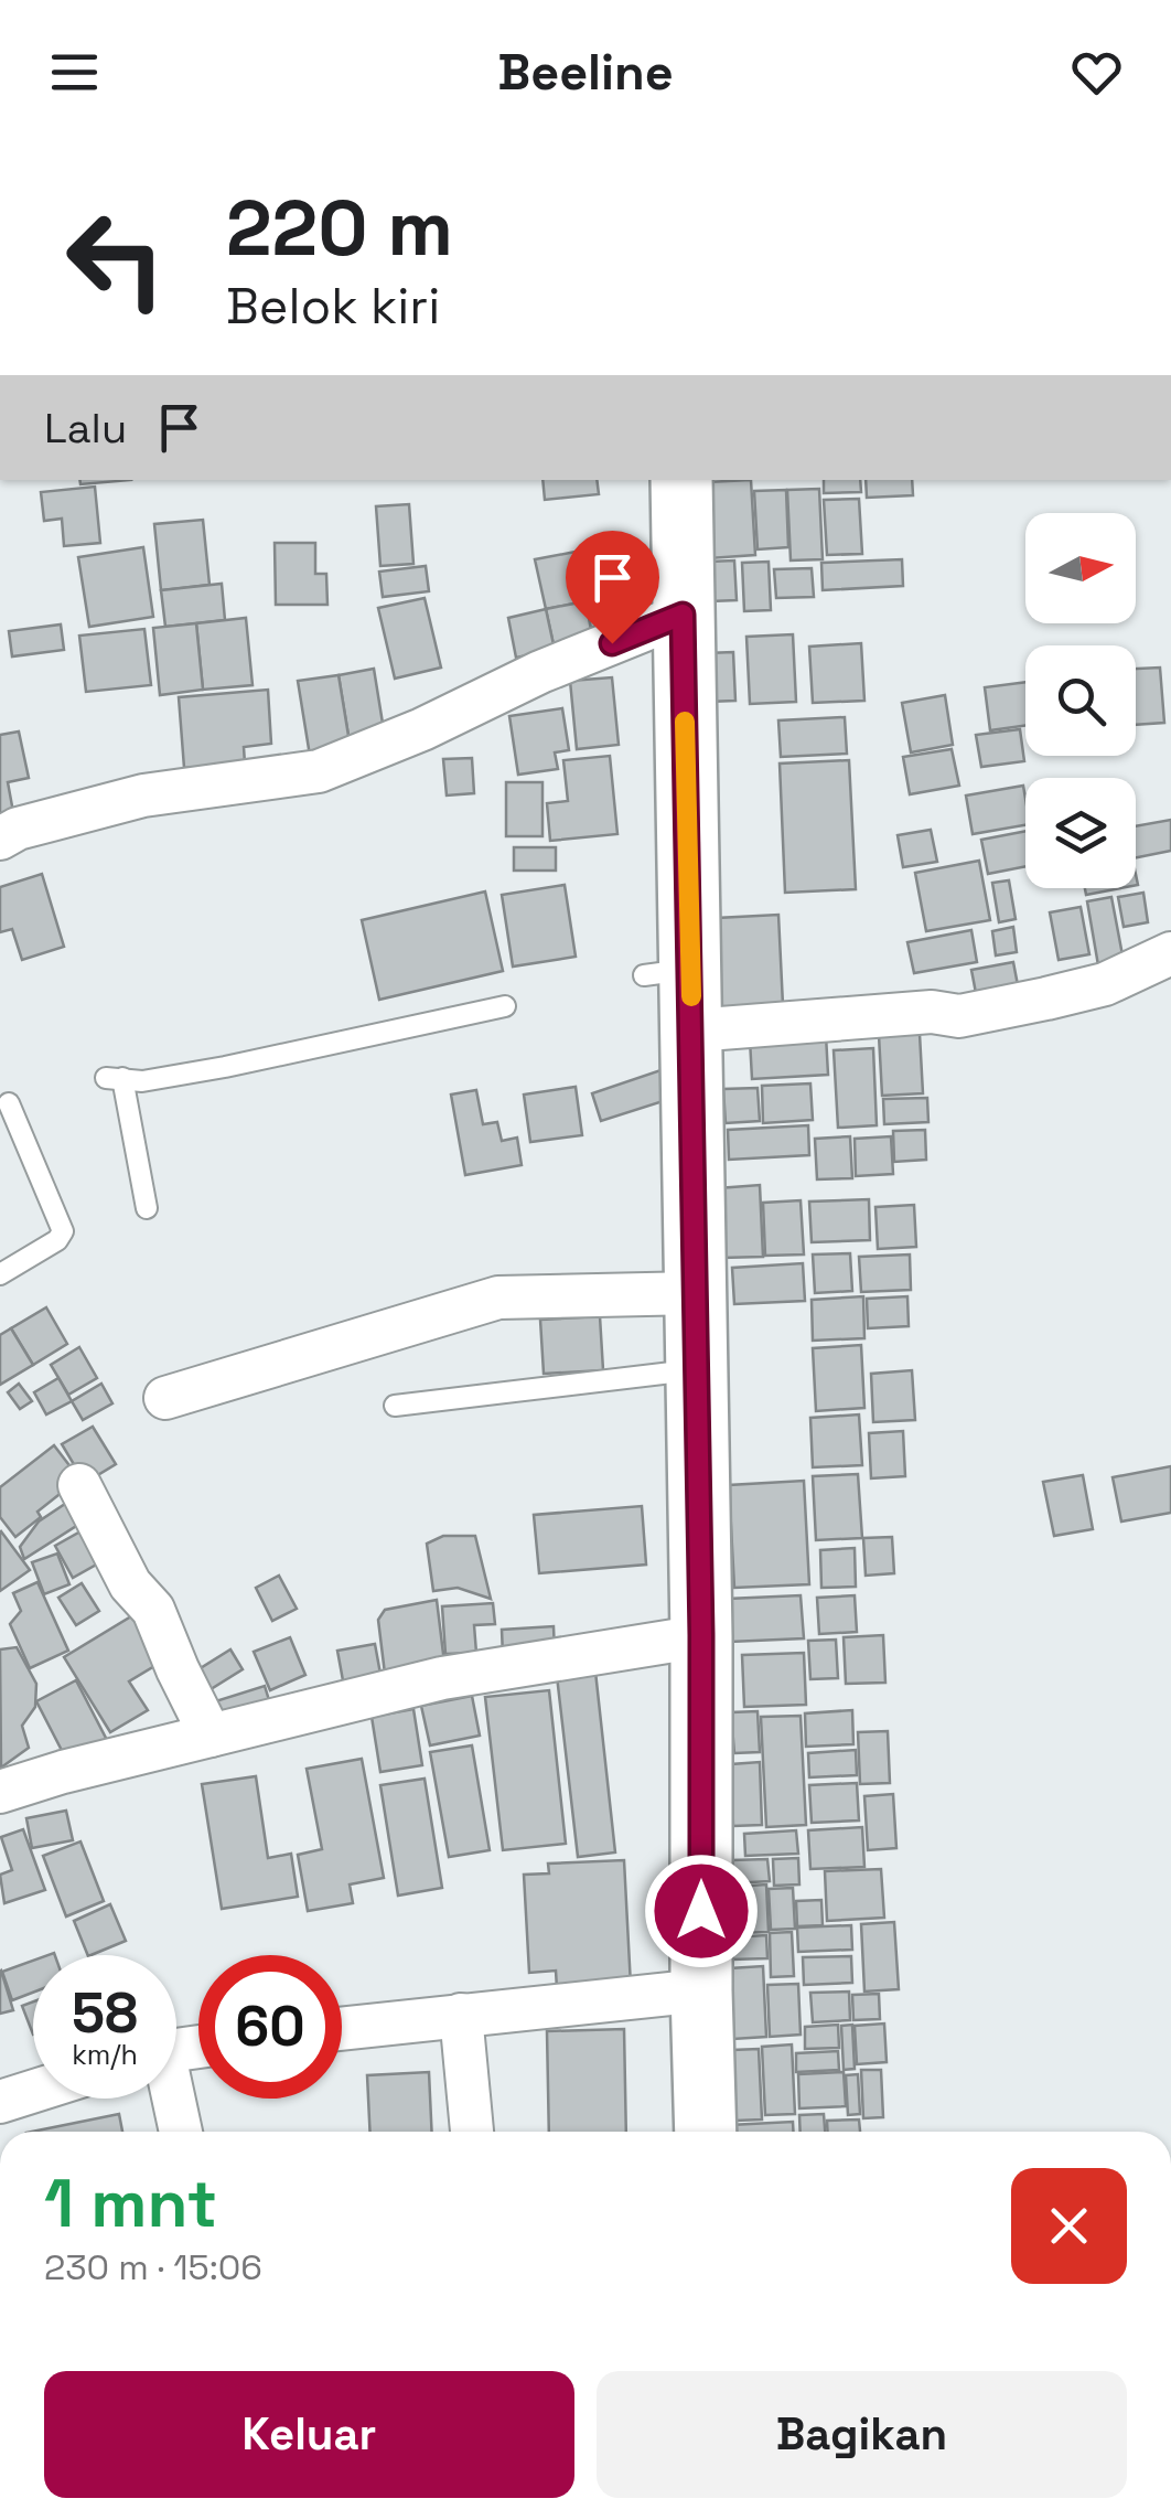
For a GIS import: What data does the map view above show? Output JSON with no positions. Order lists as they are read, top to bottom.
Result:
{
  "north": "right",
  "page": {
    "header": "Beeline",
    "turn": ["220 m", "Belok kiri"],
    "then": "Lalu",
    "speed": "58 km/h",
    "limit": "60",
    "heading": ["1 mnt", "230 m · 15:06"],
    "buttons": ["Keluar", "Bagikan"]
  }
}
